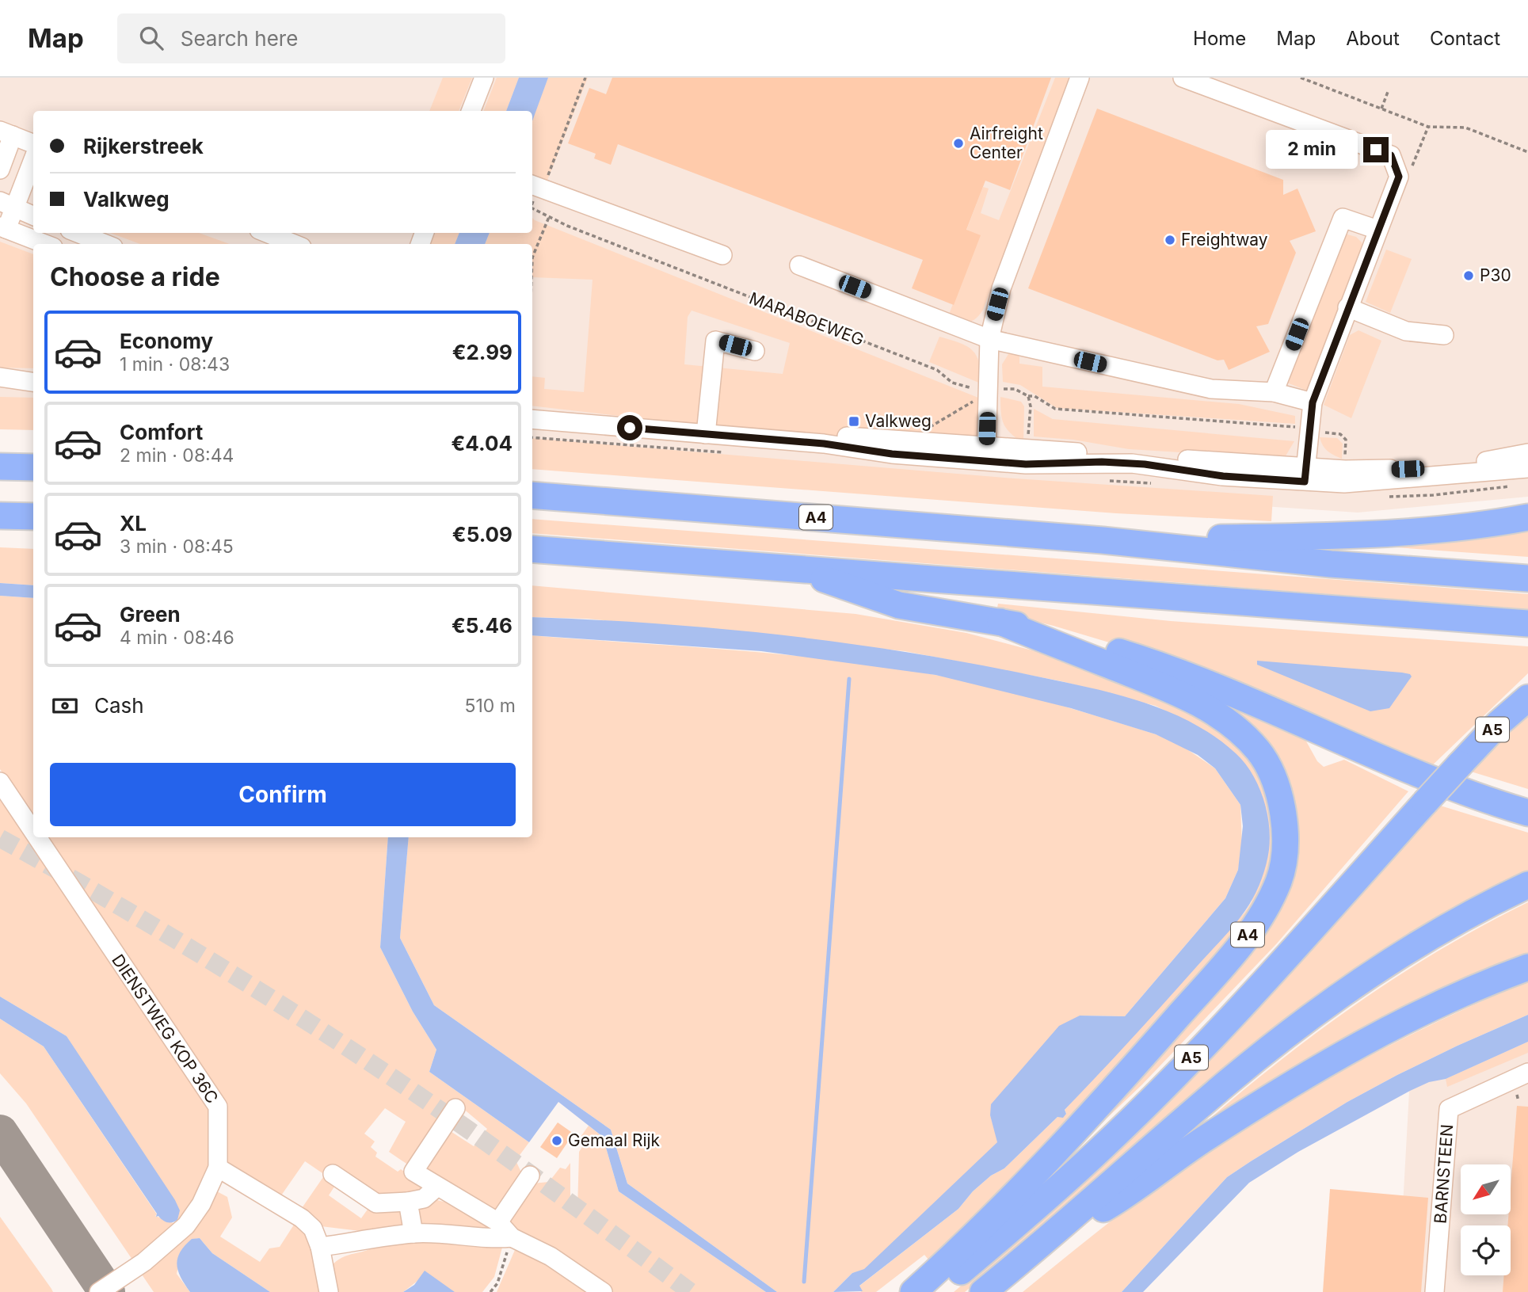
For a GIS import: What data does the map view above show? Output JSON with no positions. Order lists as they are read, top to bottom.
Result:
{
  "streets": {
    "highway": ["A4", "A5"],
    "street": ["DIENSTWEG KOP 36C", "BARNSTEEN"],
    "path": ["MARABOEWEG"]
  },
  "places": {
    "other": [
      "Airfreight Center",
      "Freightway",
      "P30",
      "Gemaal Rijk"
    ],
    "transit": ["Valkweg"]
  },
  "north": "bottom left",
  "page": {
    "header": "Map",
    "search": "Search here",
    "nav": [
      "Home",
      "Map",
      "About",
      "Contact"
    ],
    "banner": ["Rijkerstreek", "Valkweg"],
    "bubble": "2 min",
    "heading": "Choose a ride",
    "list": [
      {
        "name": "Economy",
        "note": "1 min · 08:43",
        "value": "€2.99"
      },
      {
        "name": "Comfort",
        "note": "2 min · 08:44",
        "value": "€4.04"
      },
      {
        "name": "XL",
        "note": "3 min · 08:45",
        "value": "€5.09"
      },
      {
        "name": "Green",
        "note": "4 min · 08:46",
        "value": "€5.46"
      }
    ],
    "pay": ["Cash", "510 m"],
    "buttons": "Confirm"
  }
}
